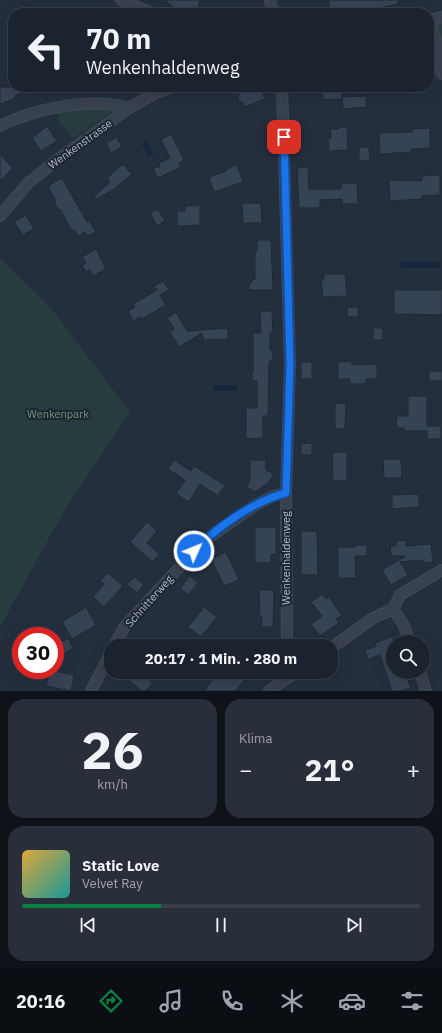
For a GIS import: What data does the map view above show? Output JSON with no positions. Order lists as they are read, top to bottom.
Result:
{
  "streets": {
    "street": ["Wenkenstrasse", "Wenkenhaldenweg", "Schnitterweg"]
  },
  "crossings": [
    ["Wenkenhaldenweg", "Schnitterweg"]
  ],
  "parks": ["Wenkenpark"],
  "page": {
    "turn": ["70 m", "Wenkenhaldenweg"],
    "limit": "30",
    "trip": "20:17 · 1 Min. · 280 m",
    "tile": [
      ["26", "km/h"],
      "Klima"
    ],
    "heat": ["−", "21°", "+"],
    "song": ["Static Love", "Velvet Ray"],
    "tabs": "20:16"
  }
}
